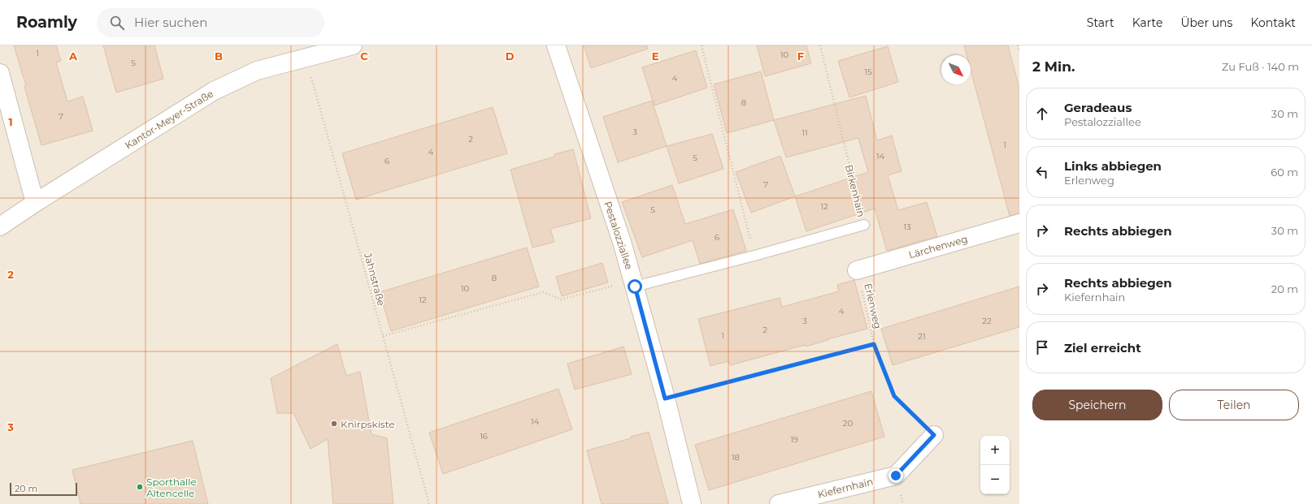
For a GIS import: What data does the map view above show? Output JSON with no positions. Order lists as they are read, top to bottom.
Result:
{
  "streets": {
    "street": [
      "Kantor-Meyer-Straße",
      "Pestalozziallee",
      "Lärchenweg",
      "Kiefernhain"
    ],
    "lane": ["Birkenhain"],
    "path": ["Jahnstraße", "Erlenweg"]
  },
  "crossings": [
    ["Kantor-Meyer-Straße", "Jahnstraße"],
    ["Birkenhain", "Pestalozziallee"],
    ["Pestalozziallee", "Erlenweg"],
    ["Lärchenweg", "Erlenweg"]
  ],
  "places": ["Knirpskiste", "Sporthalle Altencelle"],
  "house_numbers": [
    "1",
    "10",
    "5",
    "15",
    "4",
    "8",
    "7",
    "3",
    "11",
    "2",
    "1",
    "4",
    "14",
    "5",
    "6",
    "7",
    "12",
    "5",
    "13",
    "6",
    "8",
    "10",
    "12",
    "4",
    "3",
    "22",
    "2",
    "1",
    "21",
    "14",
    "20",
    "16",
    "19",
    "18"
  ],
  "scale_bar": "20 m",
  "north": "bottom right",
  "page": {
    "header": "Roamly",
    "search": "Hier suchen",
    "nav": [
      "Start",
      "Karte",
      "Über uns",
      "Kontakt"
    ],
    "heading": ["2 Min.", "Zu Fuß · 140 m"],
    "list": [
      ["Geradeaus", "Pestalozziallee", "30 m"],
      ["Links abbiegen", "Erlenweg", "60 m"],
      ["Rechts abbiegen", "30 m"],
      ["Rechts abbiegen", "Kiefernhain", "20 m"],
      "Ziel erreicht"
    ],
    "buttons": ["Speichern", "Teilen"],
    "map_buttons": ["+", "−"],
    "scale": "20 m"
  },
  "grid": {
    "columns": [
      "A",
      "B",
      "C",
      "D",
      "E",
      "F"
    ],
    "rows": ["1", "2", "3"]
  }
}
